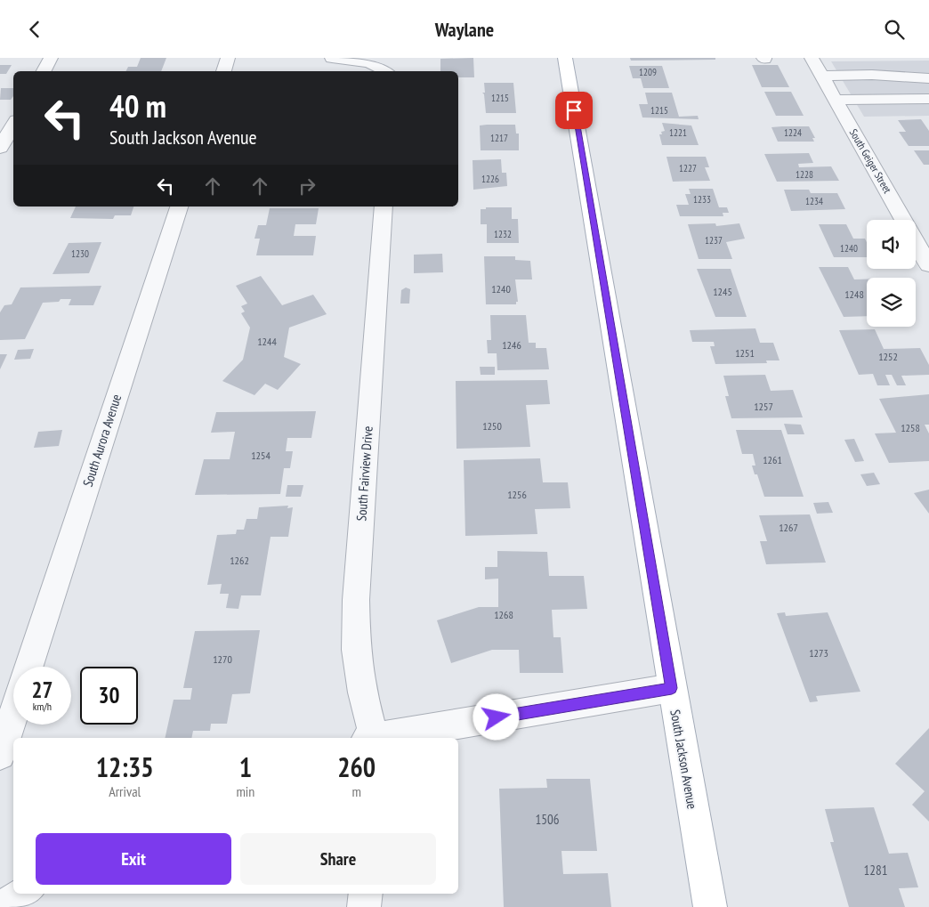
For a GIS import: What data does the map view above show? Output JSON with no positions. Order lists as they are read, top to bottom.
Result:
{
  "streets": {
    "main road": ["South Jackson Avenue"],
    "street": ["South Geiger Street", "South Aurora Avenue", "South Fairview Drive"]
  },
  "house_numbers": [
    "1209",
    "1215",
    "1215",
    "1221",
    "1224",
    "1217",
    "1227",
    "1228",
    "1226",
    "1233",
    "1234",
    "1232",
    "1237",
    "1240",
    "1230",
    "1240",
    "1245",
    "1248",
    "1244",
    "1246",
    "1251",
    "1252",
    "1257",
    "1250",
    "1258",
    "1254",
    "1261",
    "1256",
    "1267",
    "1262",
    "1268",
    "1273",
    "1270",
    "1506",
    "1281"
  ],
  "page": {
    "header": "Waylane",
    "turn": ["40 m", "South Jackson Avenue"],
    "speed": "27 km/h",
    "limit": "30",
    "eta": [
      "12:35",
      "Arrival",
      "1",
      "min",
      "260",
      "m"
    ],
    "buttons": ["Exit", "Share"]
  }
}
